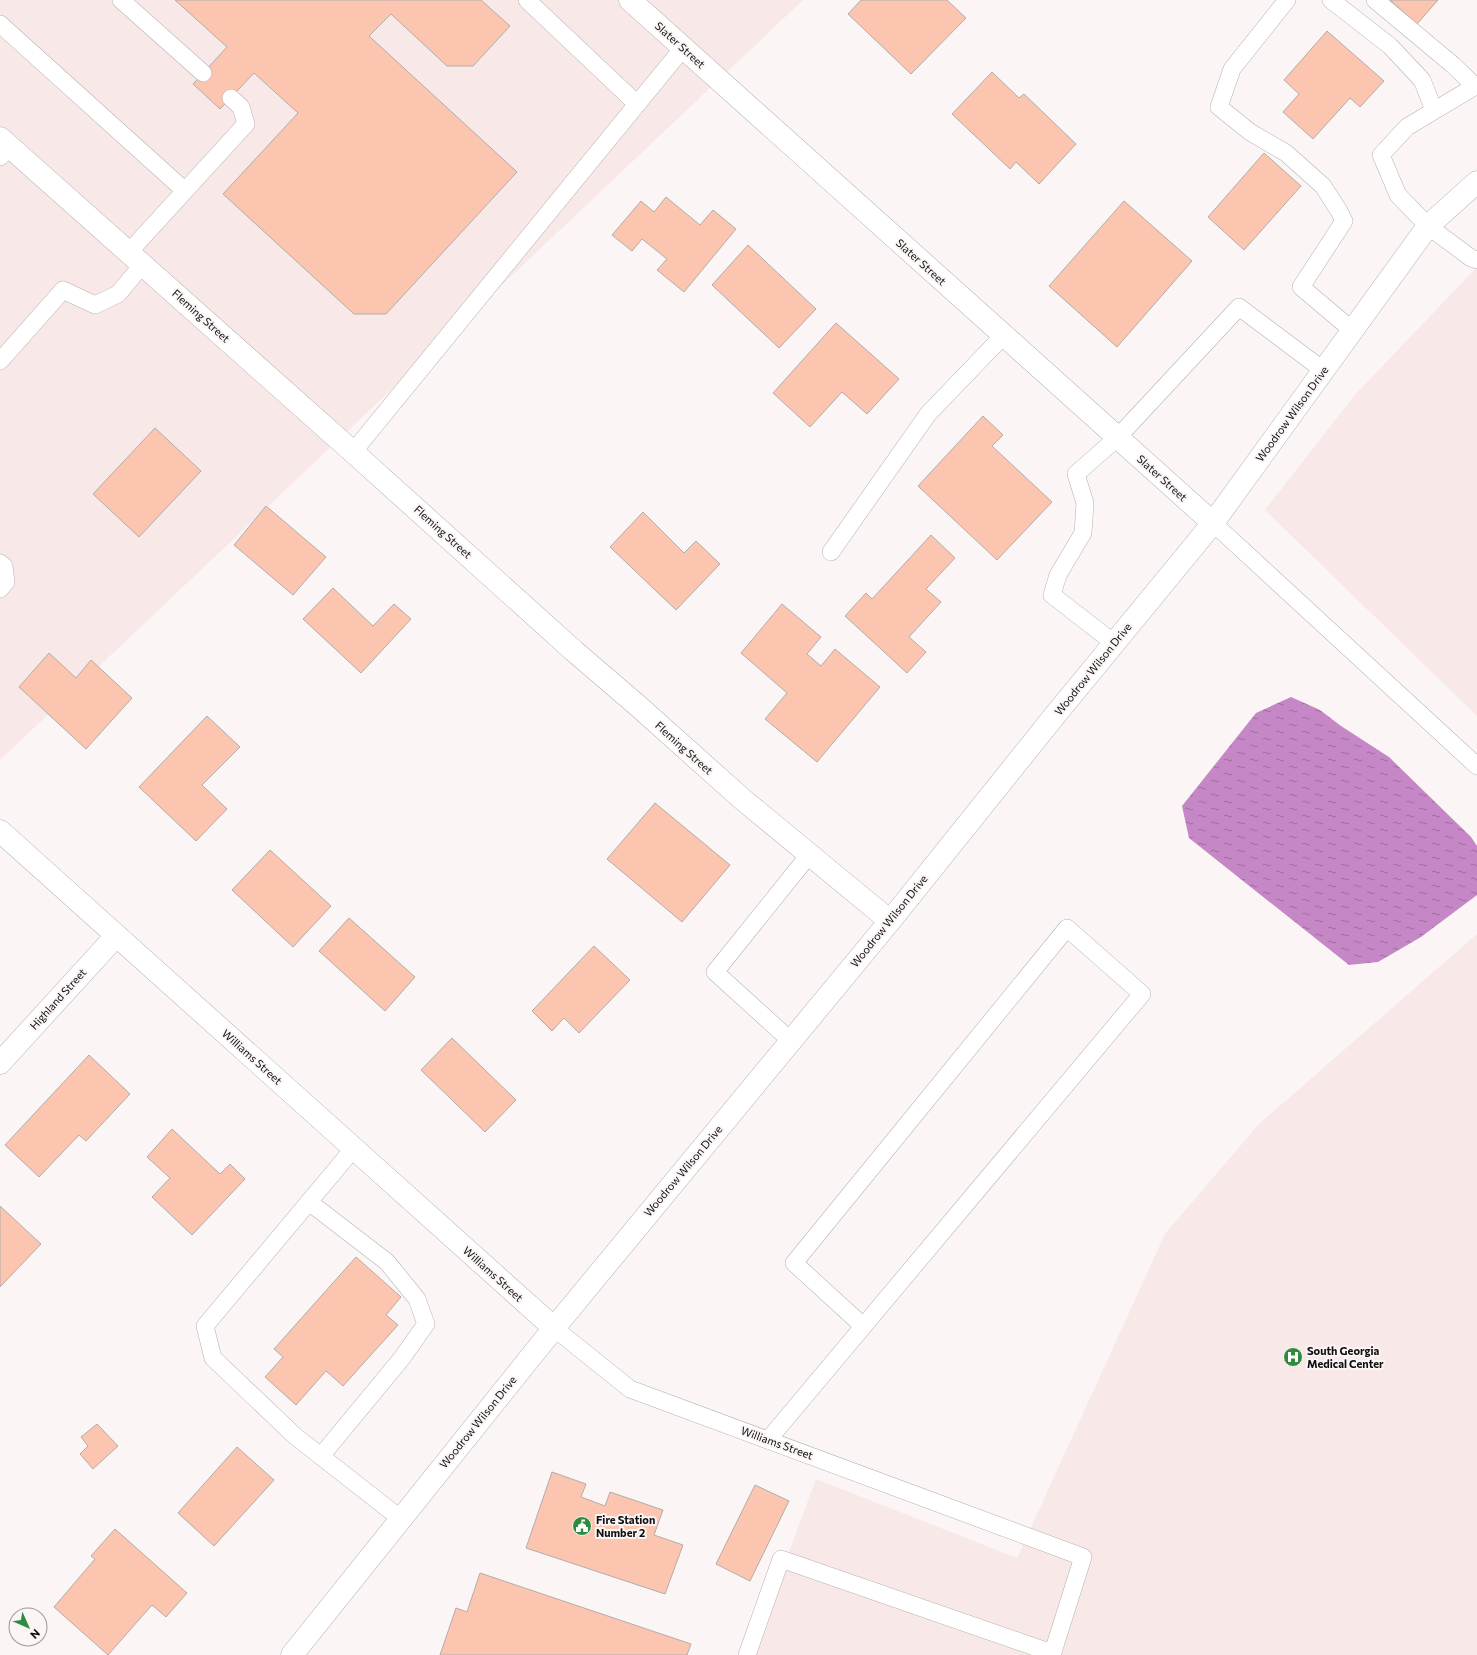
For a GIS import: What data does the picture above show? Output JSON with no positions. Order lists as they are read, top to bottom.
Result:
{
  "streets": {
    "street": [
      "Slater Street",
      "Fleming Street",
      "Woodrow Wilson Drive",
      "Highland Street",
      "Williams Street"
    ]
  },
  "crossings": [
    ["Slater Street", "Woodrow Wilson Drive"],
    ["Fleming Street", "Woodrow Wilson Drive"],
    ["Woodrow Wilson Drive", "Williams Street"],
    ["Highland Street", "Williams Street"]
  ],
  "places": {
    "hospital": ["South Georgia Medical Center"],
    "public building": ["Fire Station Number 2"]
  },
  "north": "bottom right"
}
